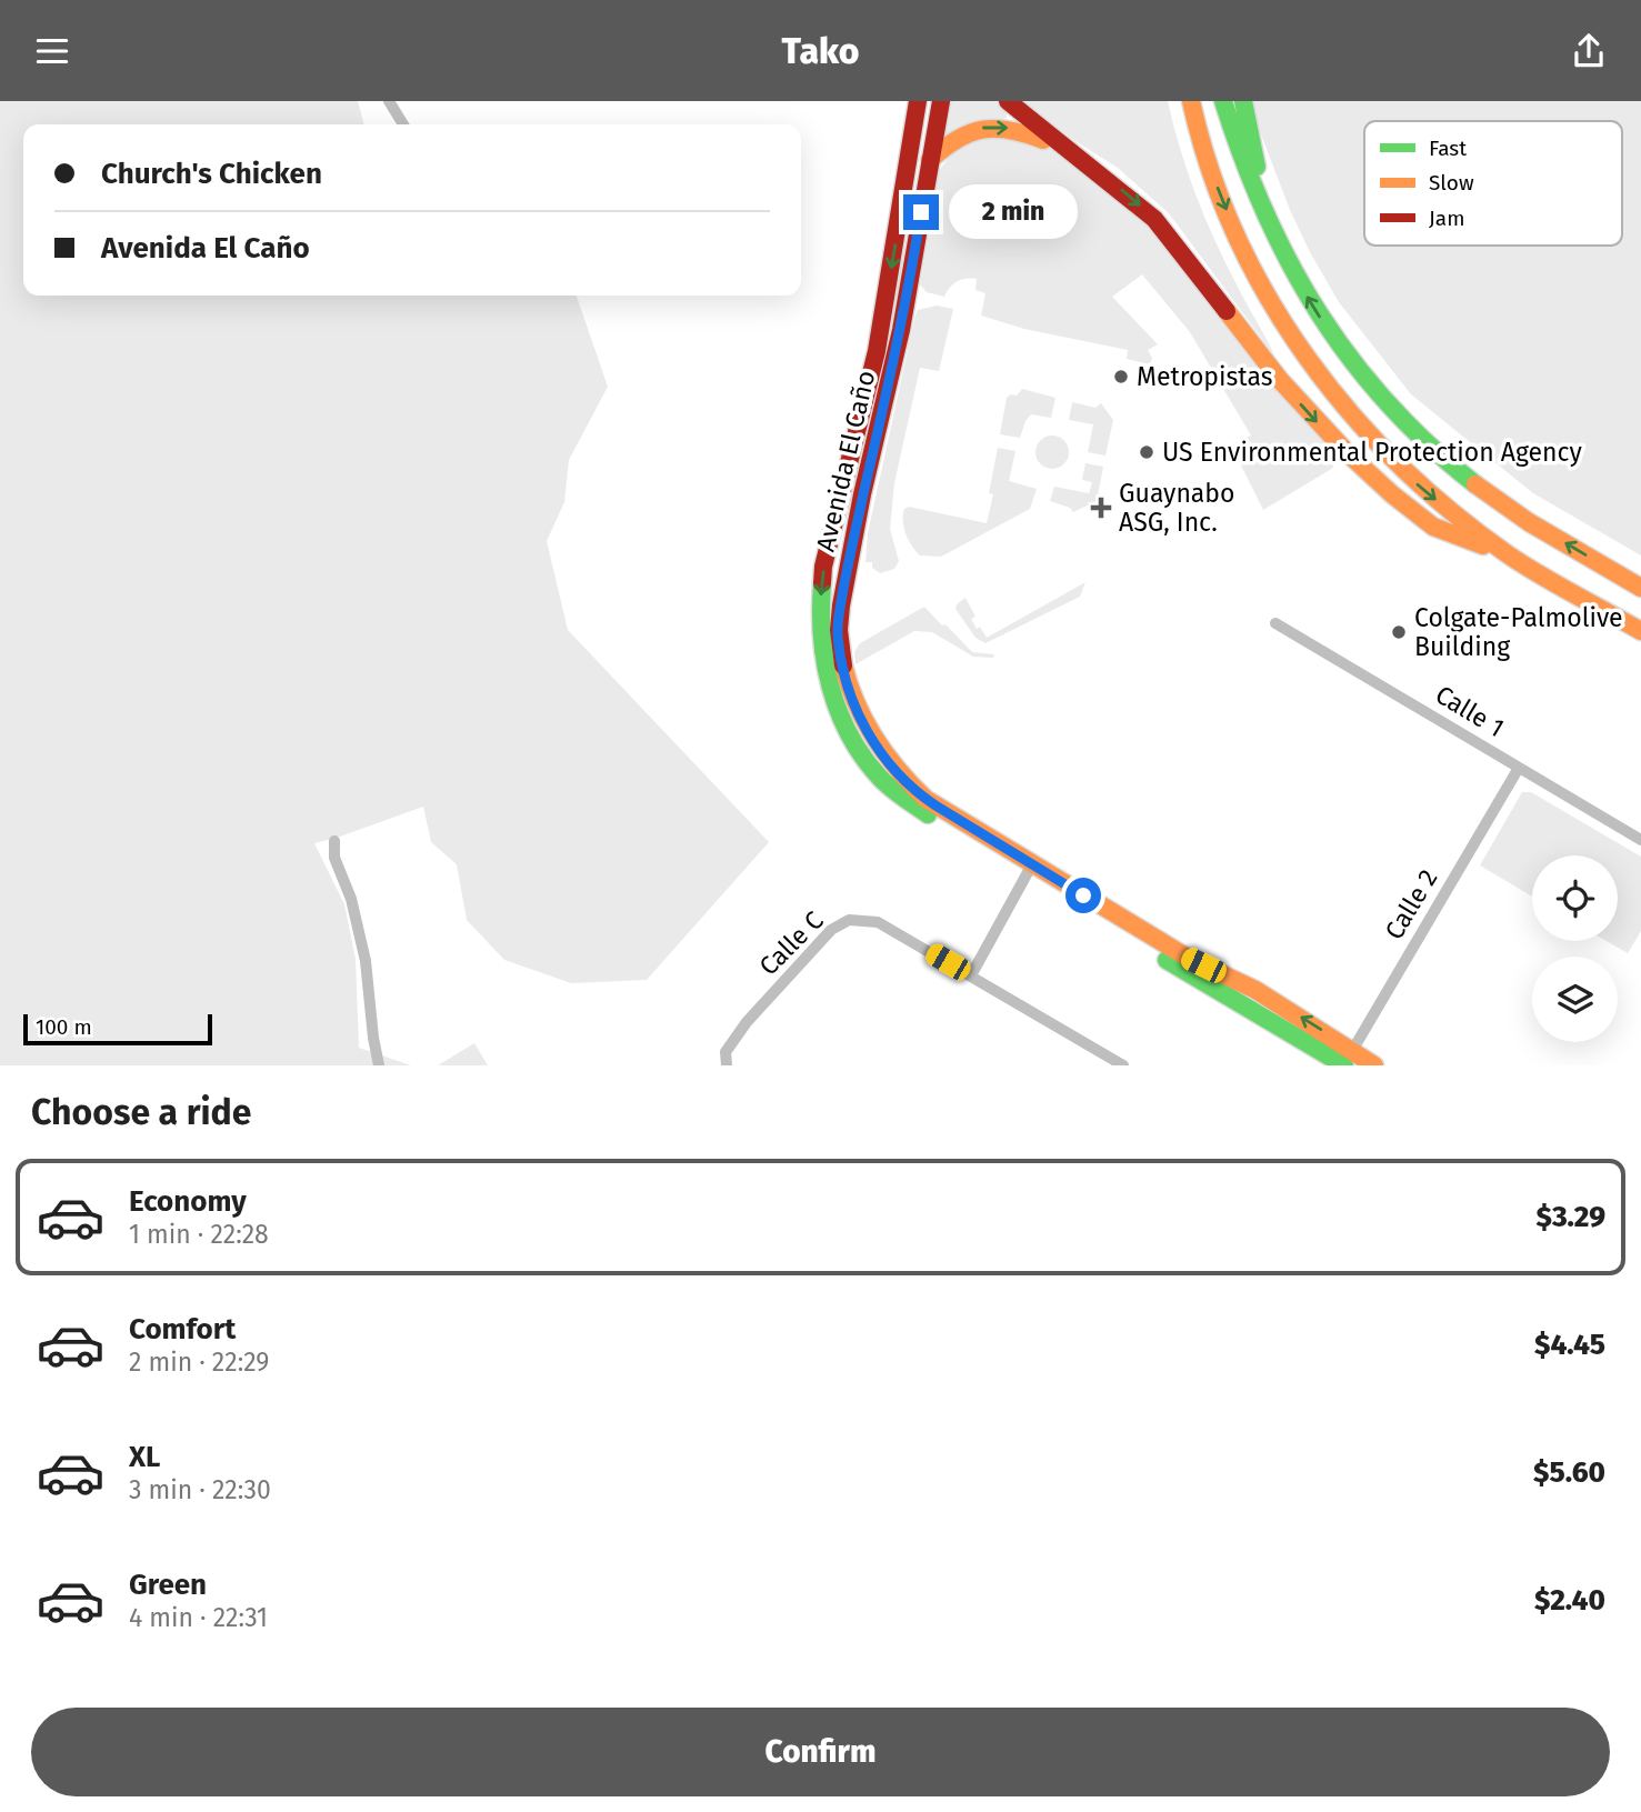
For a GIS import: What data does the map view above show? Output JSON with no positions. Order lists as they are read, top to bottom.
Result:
{
  "streets": {
    "main road": ["Avenida El Caño"],
    "street": ["Calle 1", "Calle 2", "Calle C"]
  },
  "crossings": [
    ["Avenida El Caño", "Calle 2"],
    ["Calle 1", "Calle 2"]
  ],
  "one_way": ["Avenida El Caño"],
  "places": {
    "other": ["Metropistas", "US Environmental Protection Agency", "Colgate-Palmolive Building"],
    "health": ["Guaynabo ASG, Inc."]
  },
  "legend": ["Fast", "Slow", "Jam"],
  "scale_bar": "100 m",
  "page": {
    "header": "Tako",
    "banner": ["Church's Chicken", "Avenida El Caño"],
    "bubble": "2 min",
    "scale": "100 m",
    "heading": "Choose a ride",
    "list": [
      {
        "name": "Economy",
        "note": "1 min · 22:28",
        "value": "$3.29"
      },
      {
        "name": "Comfort",
        "note": "2 min · 22:29",
        "value": "$4.45"
      },
      {
        "name": "XL",
        "note": "3 min · 22:30",
        "value": "$5.60"
      },
      {
        "name": "Green",
        "note": "4 min · 22:31",
        "value": "$2.40"
      }
    ],
    "buttons": "Confirm"
  }
}
